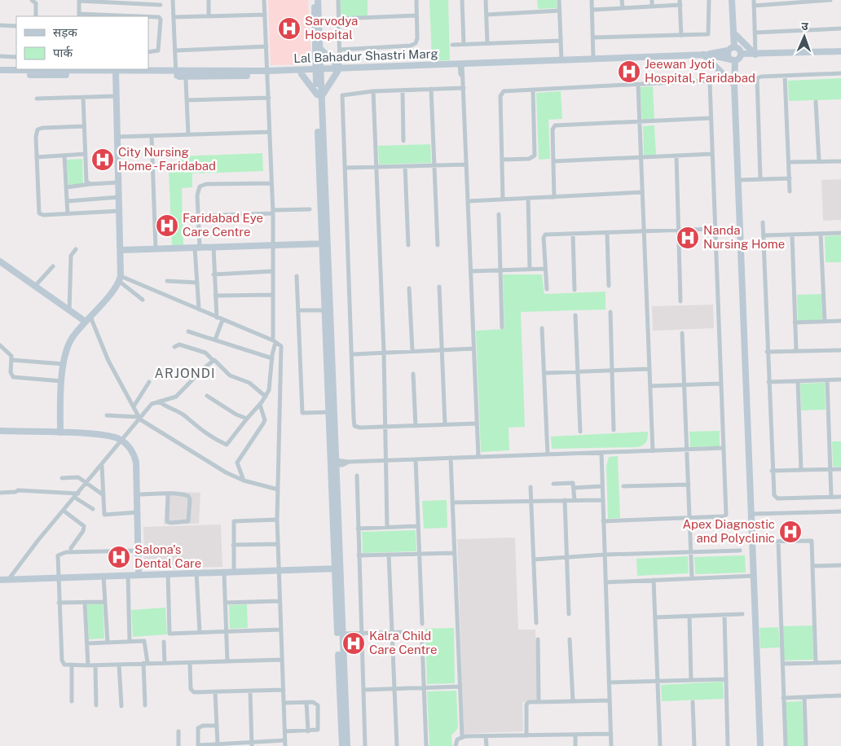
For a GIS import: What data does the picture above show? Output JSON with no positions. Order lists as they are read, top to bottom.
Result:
{
  "streets": {
    "street": ["Lal Bahadur Shastri Marg"]
  },
  "districts": ["ARJONDI"],
  "places": {
    "hospital": [
      "Sarvodya Hospital",
      "Jeewan Jyoti Hospital, Faridabad",
      "City Nursing Home - Faridabad",
      "Faridabad Eye Care Centre",
      "Nanda Nursing Home",
      "Apex Diagnostic and Polyclinic",
      "Salona's Dental Care",
      "Kalra Child Care Centre"
    ]
  },
  "legend": ["सड़क", "पार्क"],
  "north": "top"
}
